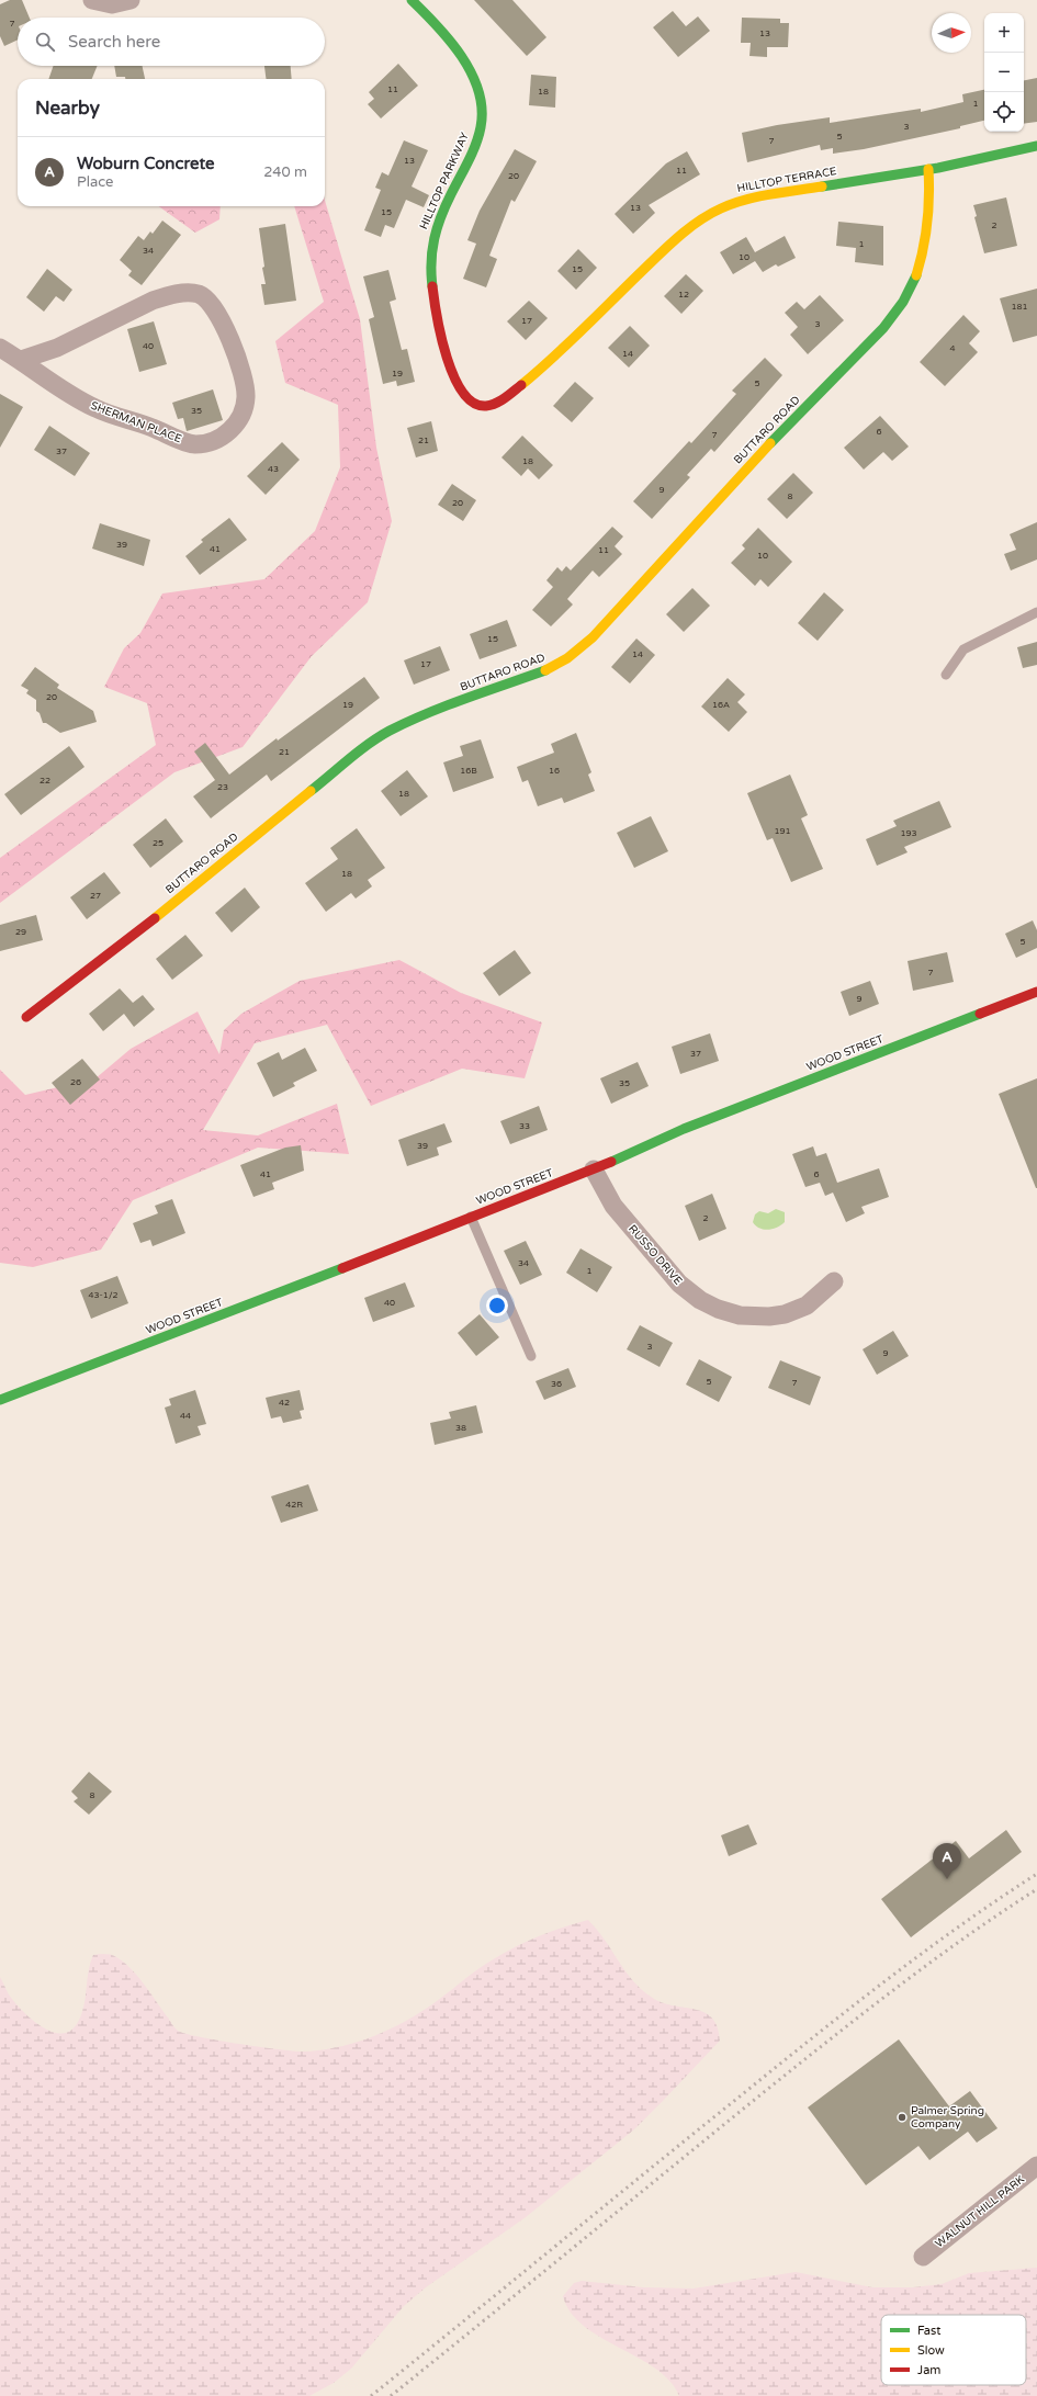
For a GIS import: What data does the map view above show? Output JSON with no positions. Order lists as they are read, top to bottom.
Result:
{
  "streets": {
    "street": [
      "HILLTOP TERRACE",
      "HILLTOP PARKWAY",
      "SHERMAN PLACE",
      "BUTTARO ROAD",
      "WOOD STREET",
      "RUSSO DRIVE",
      "WALNUT HILL PARK"
    ]
  },
  "crossings": [
    ["HILLTOP TERRACE", "HILLTOP PARKWAY"],
    ["HILLTOP TERRACE", "BUTTARO ROAD"],
    ["WOOD STREET", "RUSSO DRIVE"]
  ],
  "places": ["Palmer Spring Company"],
  "house_numbers": [
    "7",
    "13",
    "11",
    "18",
    "1",
    "3",
    "5",
    "7",
    "13",
    "11",
    "20",
    "13",
    "15",
    "2",
    "1",
    "34",
    "10",
    "15",
    "12",
    "181",
    "17",
    "3",
    "40",
    "4",
    "14",
    "19",
    "5",
    "35",
    "6",
    "7",
    "21",
    "37",
    "18",
    "43",
    "9",
    "8",
    "20",
    "39",
    "41",
    "11",
    "10",
    "15",
    "14",
    "17",
    "20",
    "19",
    "16A",
    "21",
    "16B",
    "16",
    "22",
    "23",
    "18",
    "191",
    "193",
    "25",
    "18",
    "27",
    "29",
    "5",
    "7",
    "9",
    "37",
    "26",
    "35",
    "33",
    "39",
    "41",
    "6",
    "2",
    "34",
    "1",
    "43-1/2",
    "40",
    "3",
    "9",
    "5",
    "7",
    "36",
    "42",
    "44",
    "38",
    "42R",
    "8"
  ],
  "legend": ["Fast", "Slow", "Jam"],
  "north": "right",
  "page": {
    "map_buttons": ["+", "−"],
    "search": "Search here",
    "heading": "Nearby",
    "list": [
      {
        "mark": "A",
        "name": "Woburn Concrete",
        "note": "Place",
        "value": "240 m"
      }
    ],
    "pins": "A"
  }
}
